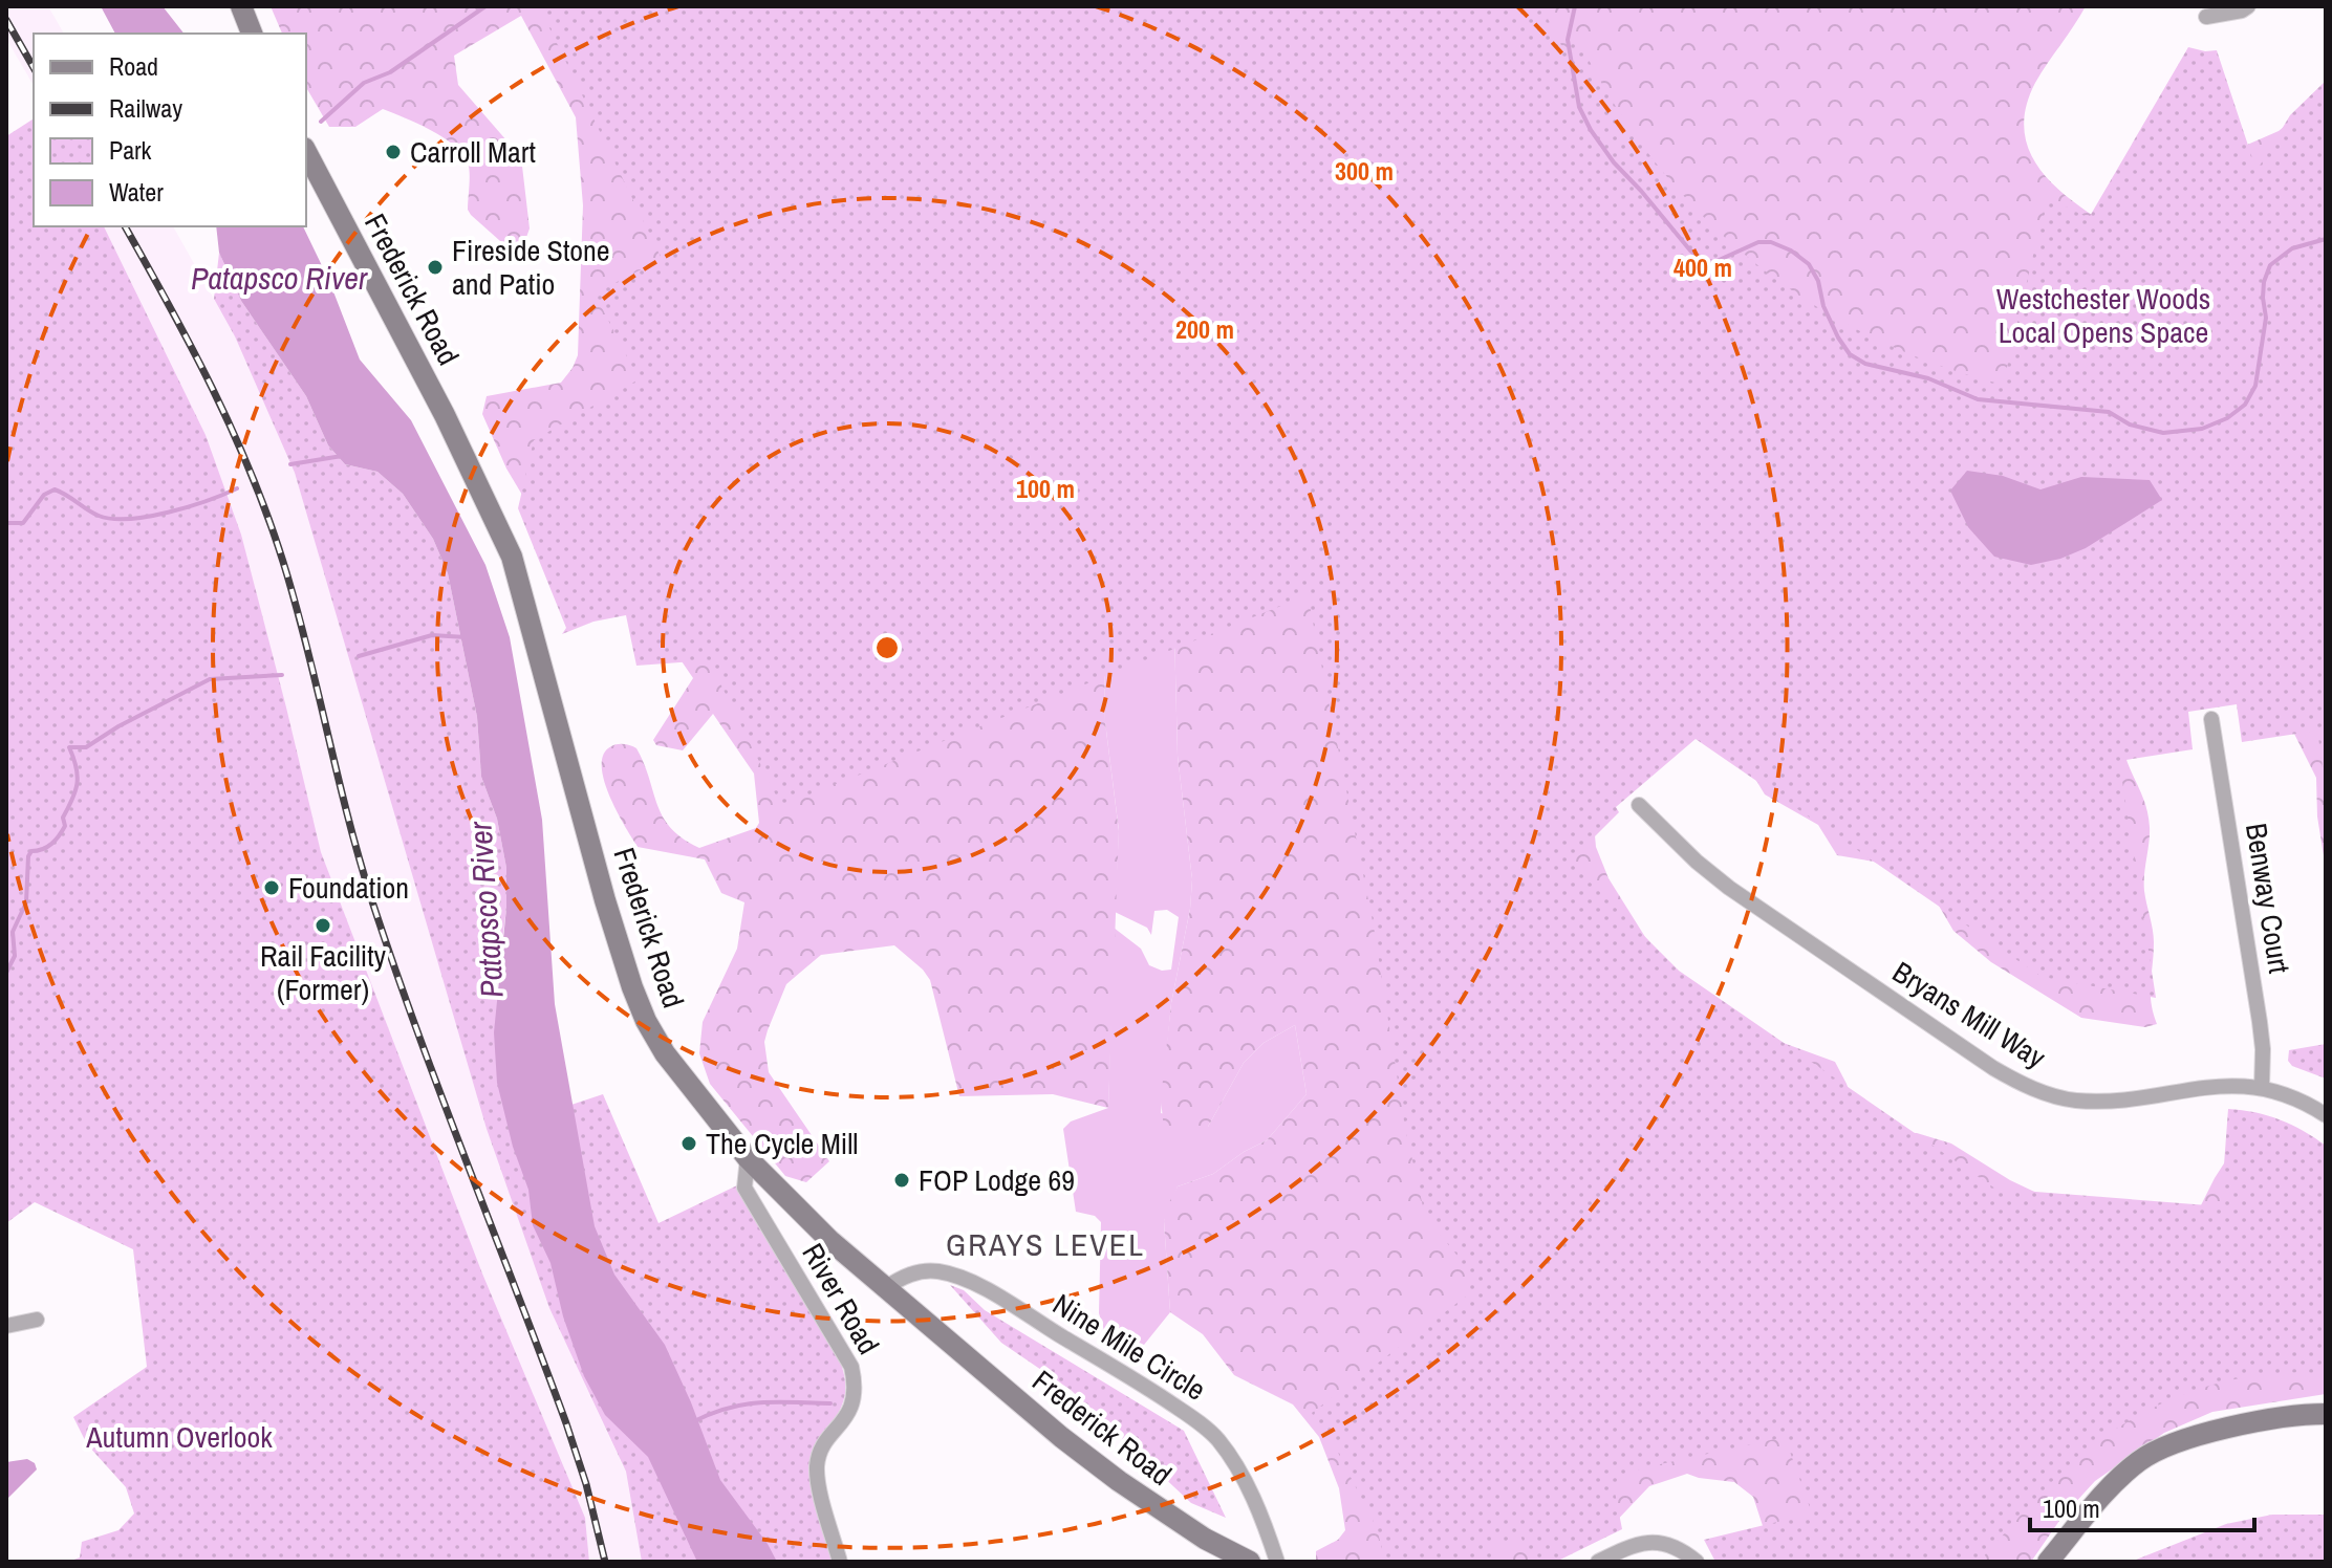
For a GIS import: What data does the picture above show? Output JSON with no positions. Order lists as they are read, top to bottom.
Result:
{
  "streets": {
    "main road": ["Frederick Road"],
    "street": [
      "Benway Court",
      "Bryans Mill Way",
      "River Road",
      "Nine Mile Circle"
    ]
  },
  "crossings": [
    ["Frederick Road", "River Road"],
    ["Frederick Road", "Nine Mile Circle"],
    ["Benway Court", "Bryans Mill Way"]
  ],
  "districts": ["GRAYS LEVEL"],
  "water": ["Patapsco River"],
  "parks": ["Westchester Woods Local Opens Space", "Autumn Overlook"],
  "places": [
    "Carroll Mart",
    "Fireside Stone and Patio",
    "Foundation",
    "Rail Facility (Former)",
    "The Cycle Mill",
    "FOP Lodge 69"
  ],
  "legend": [
    "Road",
    "Railway",
    "Park",
    "Water"
  ],
  "scale_bar": "100 m",
  "rings": [
    "300 m",
    "400 m",
    "200 m",
    "100 m"
  ]
}
